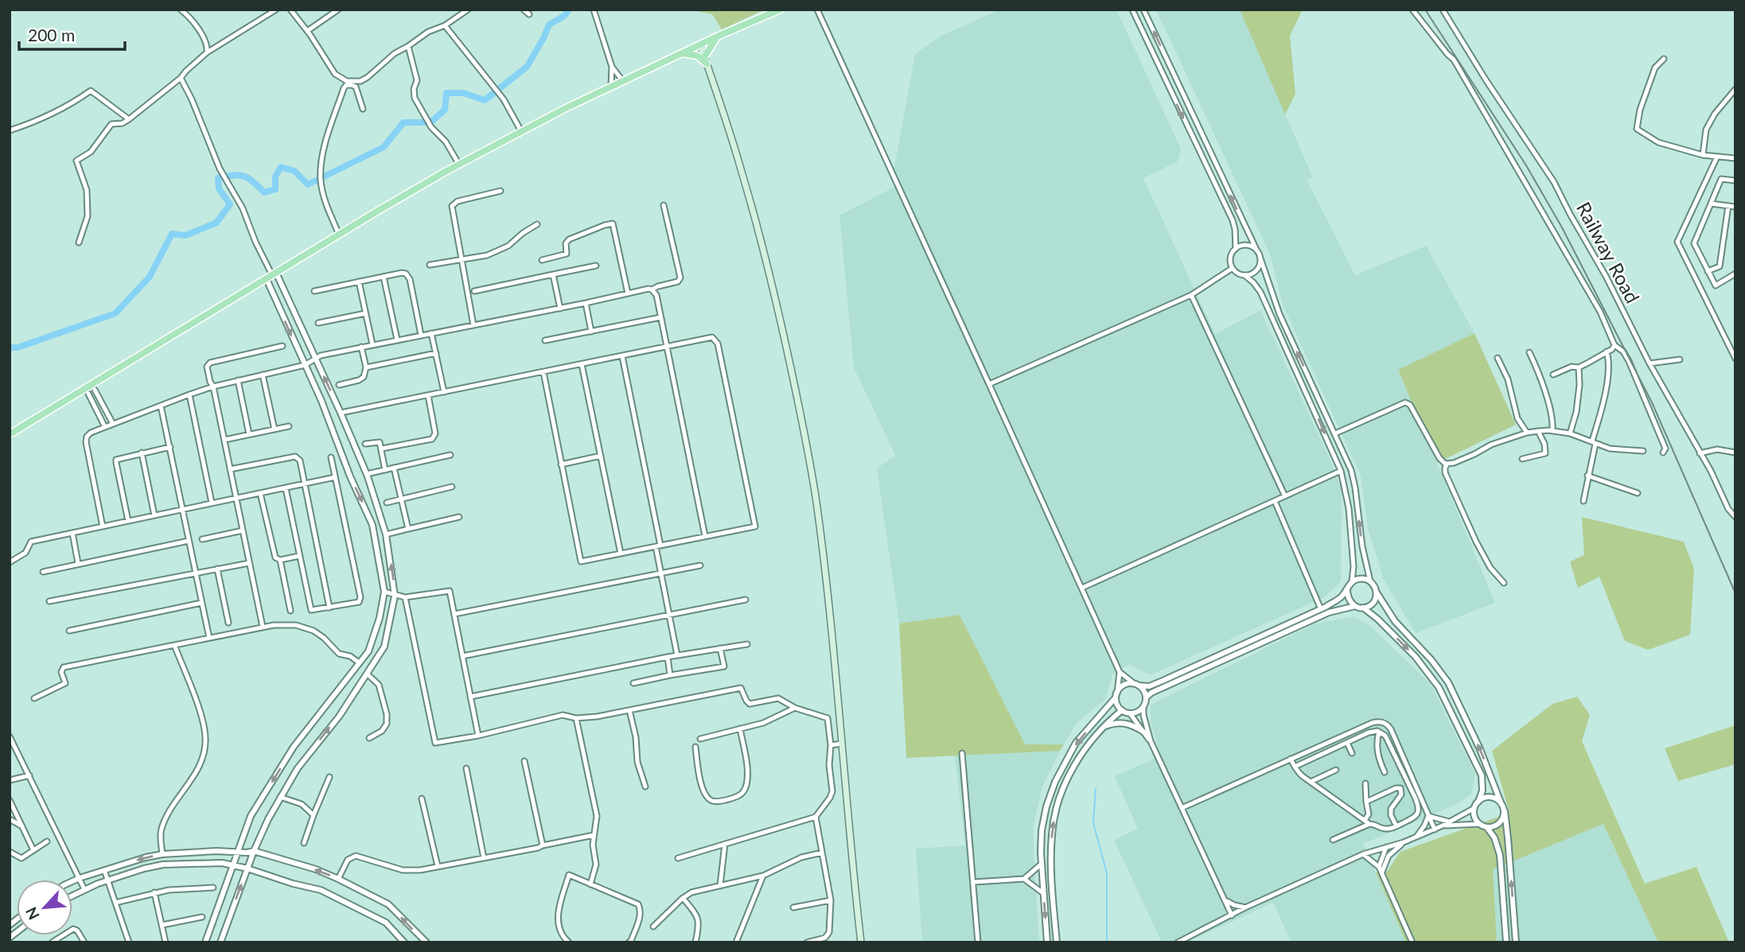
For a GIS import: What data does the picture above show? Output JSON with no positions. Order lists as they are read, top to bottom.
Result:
{
  "streets": {
    "street": ["Railway Road"]
  },
  "scale_bar": "200 m",
  "north": "bottom left"
}
